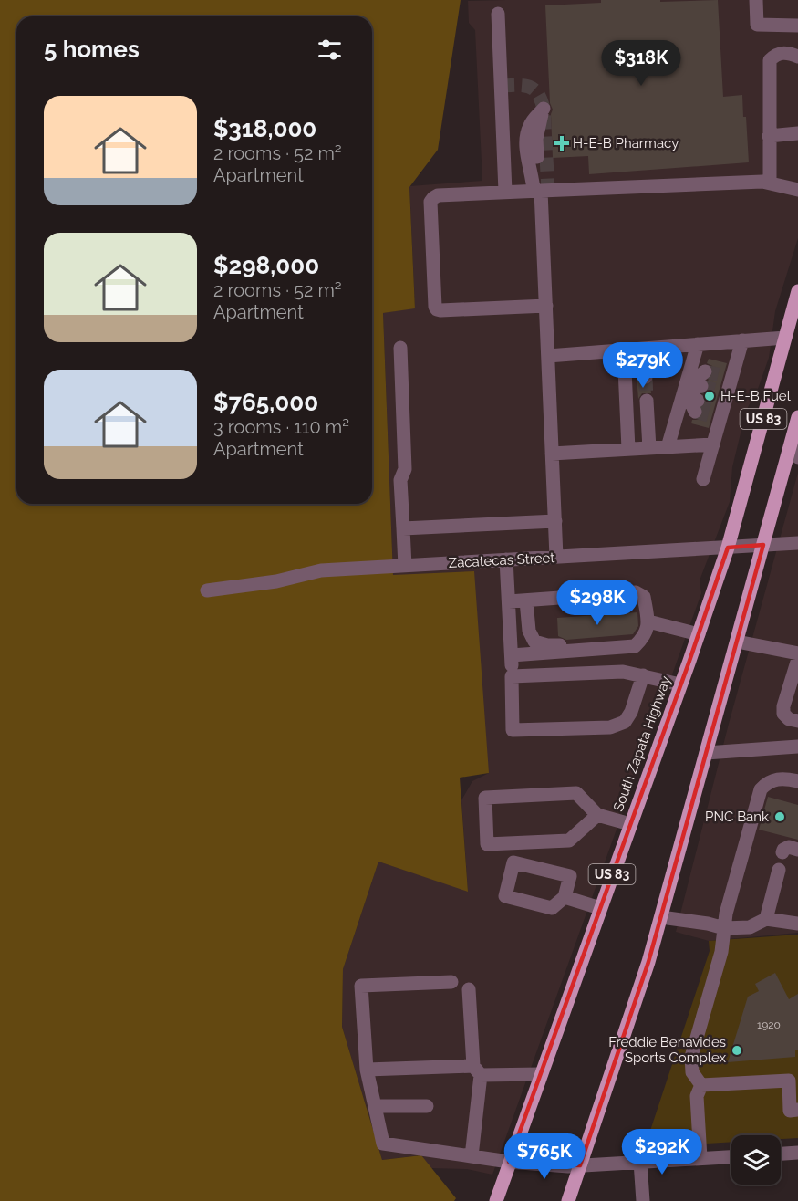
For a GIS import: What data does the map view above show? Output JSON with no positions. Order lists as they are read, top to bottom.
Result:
{
  "streets": {
    "main road": ["US 83", "South Zapata Highway"],
    "street": ["Zacatecas Street"]
  },
  "crossings": [
    ["US 83", "Zacatecas Street"],
    ["Zacatecas Street", "South Zapata Highway"]
  ],
  "places": {
    "health": ["H-E-B Pharmacy"],
    "other": ["H-E-B Fuel", "PNC Bank", "Freddie Benavides Sports Complex"]
  },
  "house_numbers": ["1920"],
  "page": {
    "heading": "5 homes",
    "price": [
      "$318K",
      "$279K",
      "$298K",
      "$292K",
      "$765K"
    ],
    "list": [
      {
        "name": "$318,000",
        "note": "2 rooms · 52 m² · Apartment"
      },
      {
        "name": "$298,000",
        "note": "2 rooms · 52 m² · Apartment"
      },
      {
        "name": "$765,000",
        "note": "3 rooms · 110 m² · Apartment"
      }
    ]
  }
}
